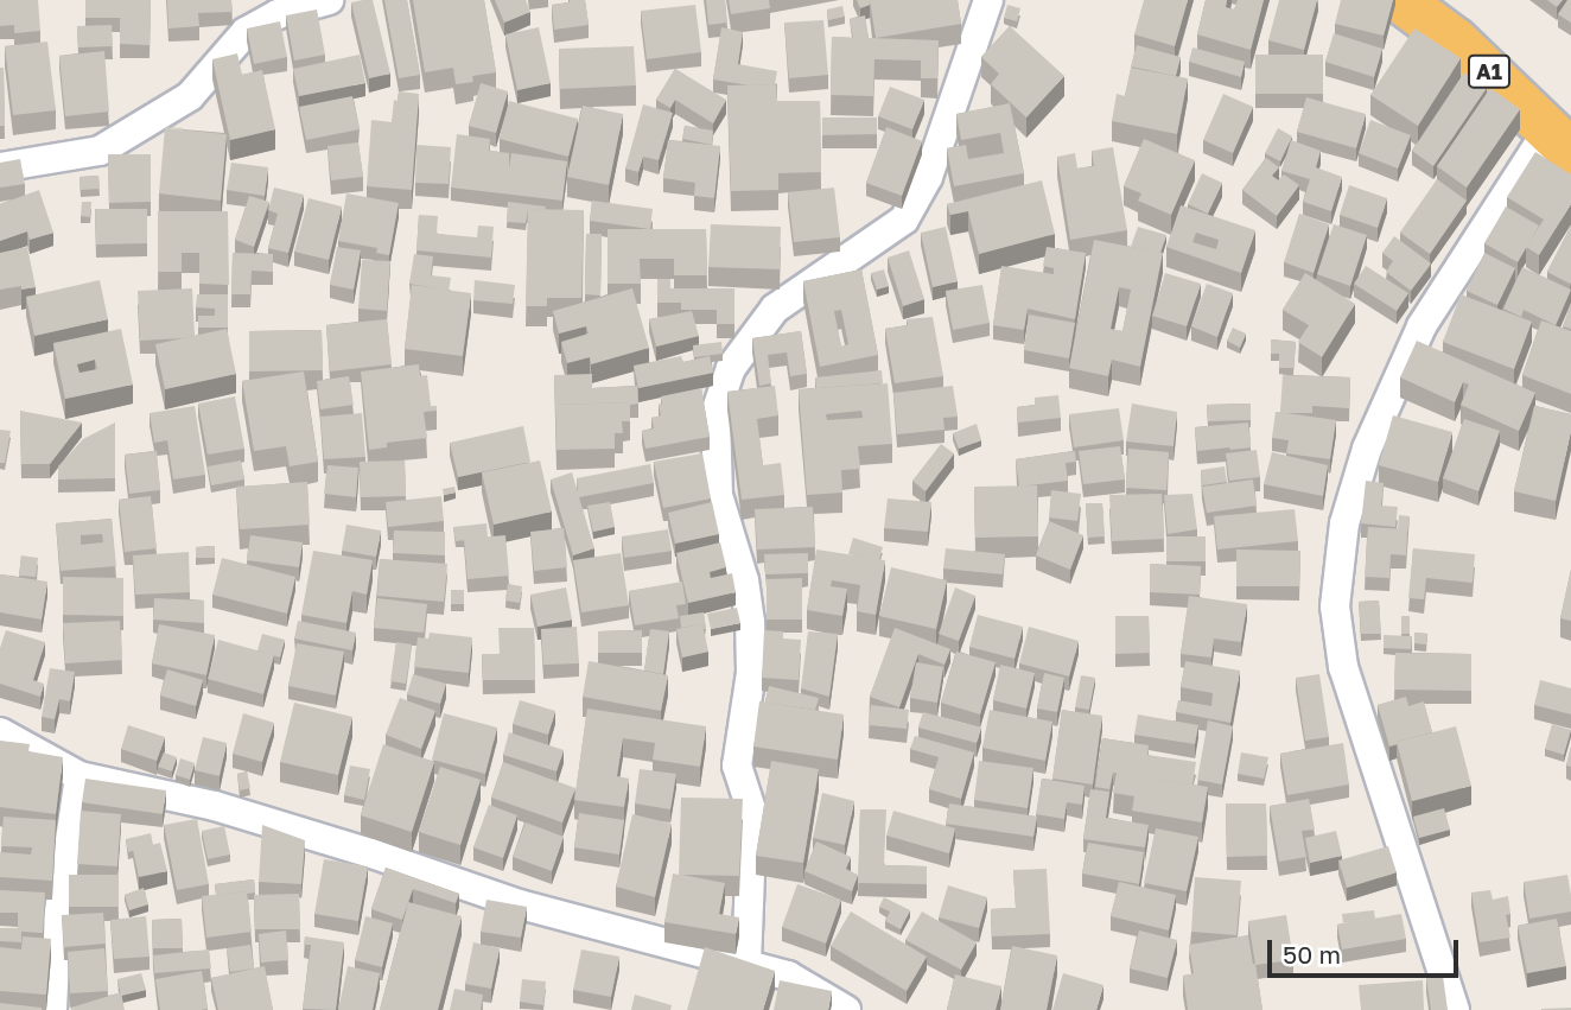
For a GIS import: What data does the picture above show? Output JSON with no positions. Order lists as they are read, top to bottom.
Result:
{
  "streets": {
    "highway": ["A1"]
  },
  "scale_bar": "50 m"
}
